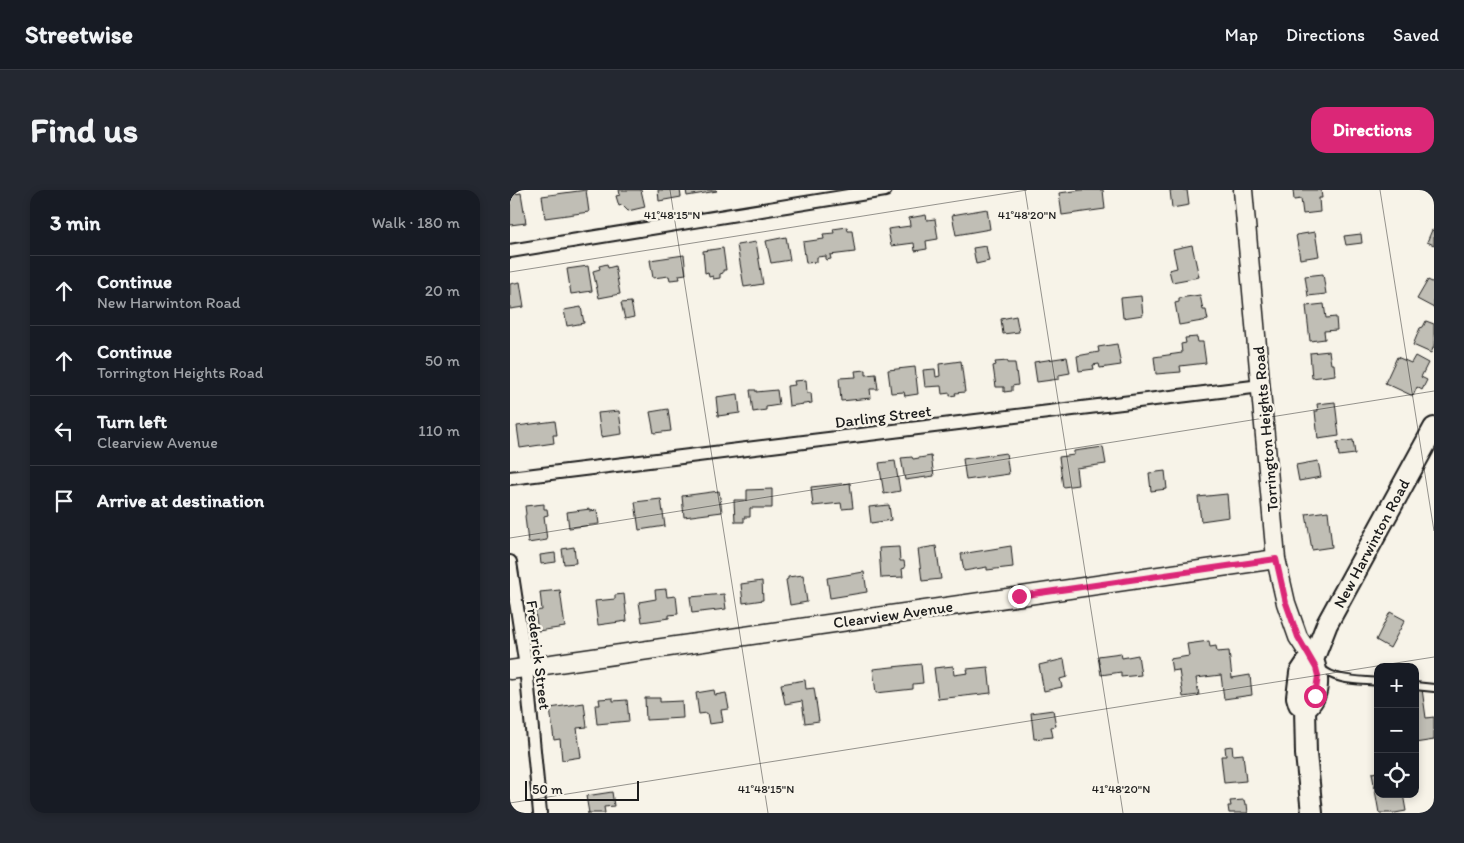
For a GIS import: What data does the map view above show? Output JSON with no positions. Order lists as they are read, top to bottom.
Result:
{
  "streets": {
    "main road": ["New Harwinton Road"],
    "street": [
      "Darling Street",
      "Torrington Heights Road",
      "Clearview Avenue",
      "Frederick Street"
    ]
  },
  "crossings": [
    ["Darling Street", "Torrington Heights Road"],
    ["Torrington Heights Road", "New Harwinton Road"],
    ["Torrington Heights Road", "Clearview Avenue"],
    ["Clearview Avenue", "Frederick Street"]
  ],
  "scale_bar": "50 m",
  "page": {
    "header": "Streetwise",
    "nav": ["Map", "Directions", "Saved"],
    "buttons": "Directions",
    "title": "Find us",
    "heading": ["3 min", "Walk · 180 m"],
    "list": [
      ["Continue", "New Harwinton Road", "20 m"],
      ["Continue", "Torrington Heights Road", "50 m"],
      ["Turn left", "Clearview Avenue", "110 m"],
      "Arrive at destination"
    ],
    "map_buttons": ["+", "−"],
    "scale": "50 m"
  },
  "coordinates": ["41°48'15\"N", "41°48'20\"N"]
}
